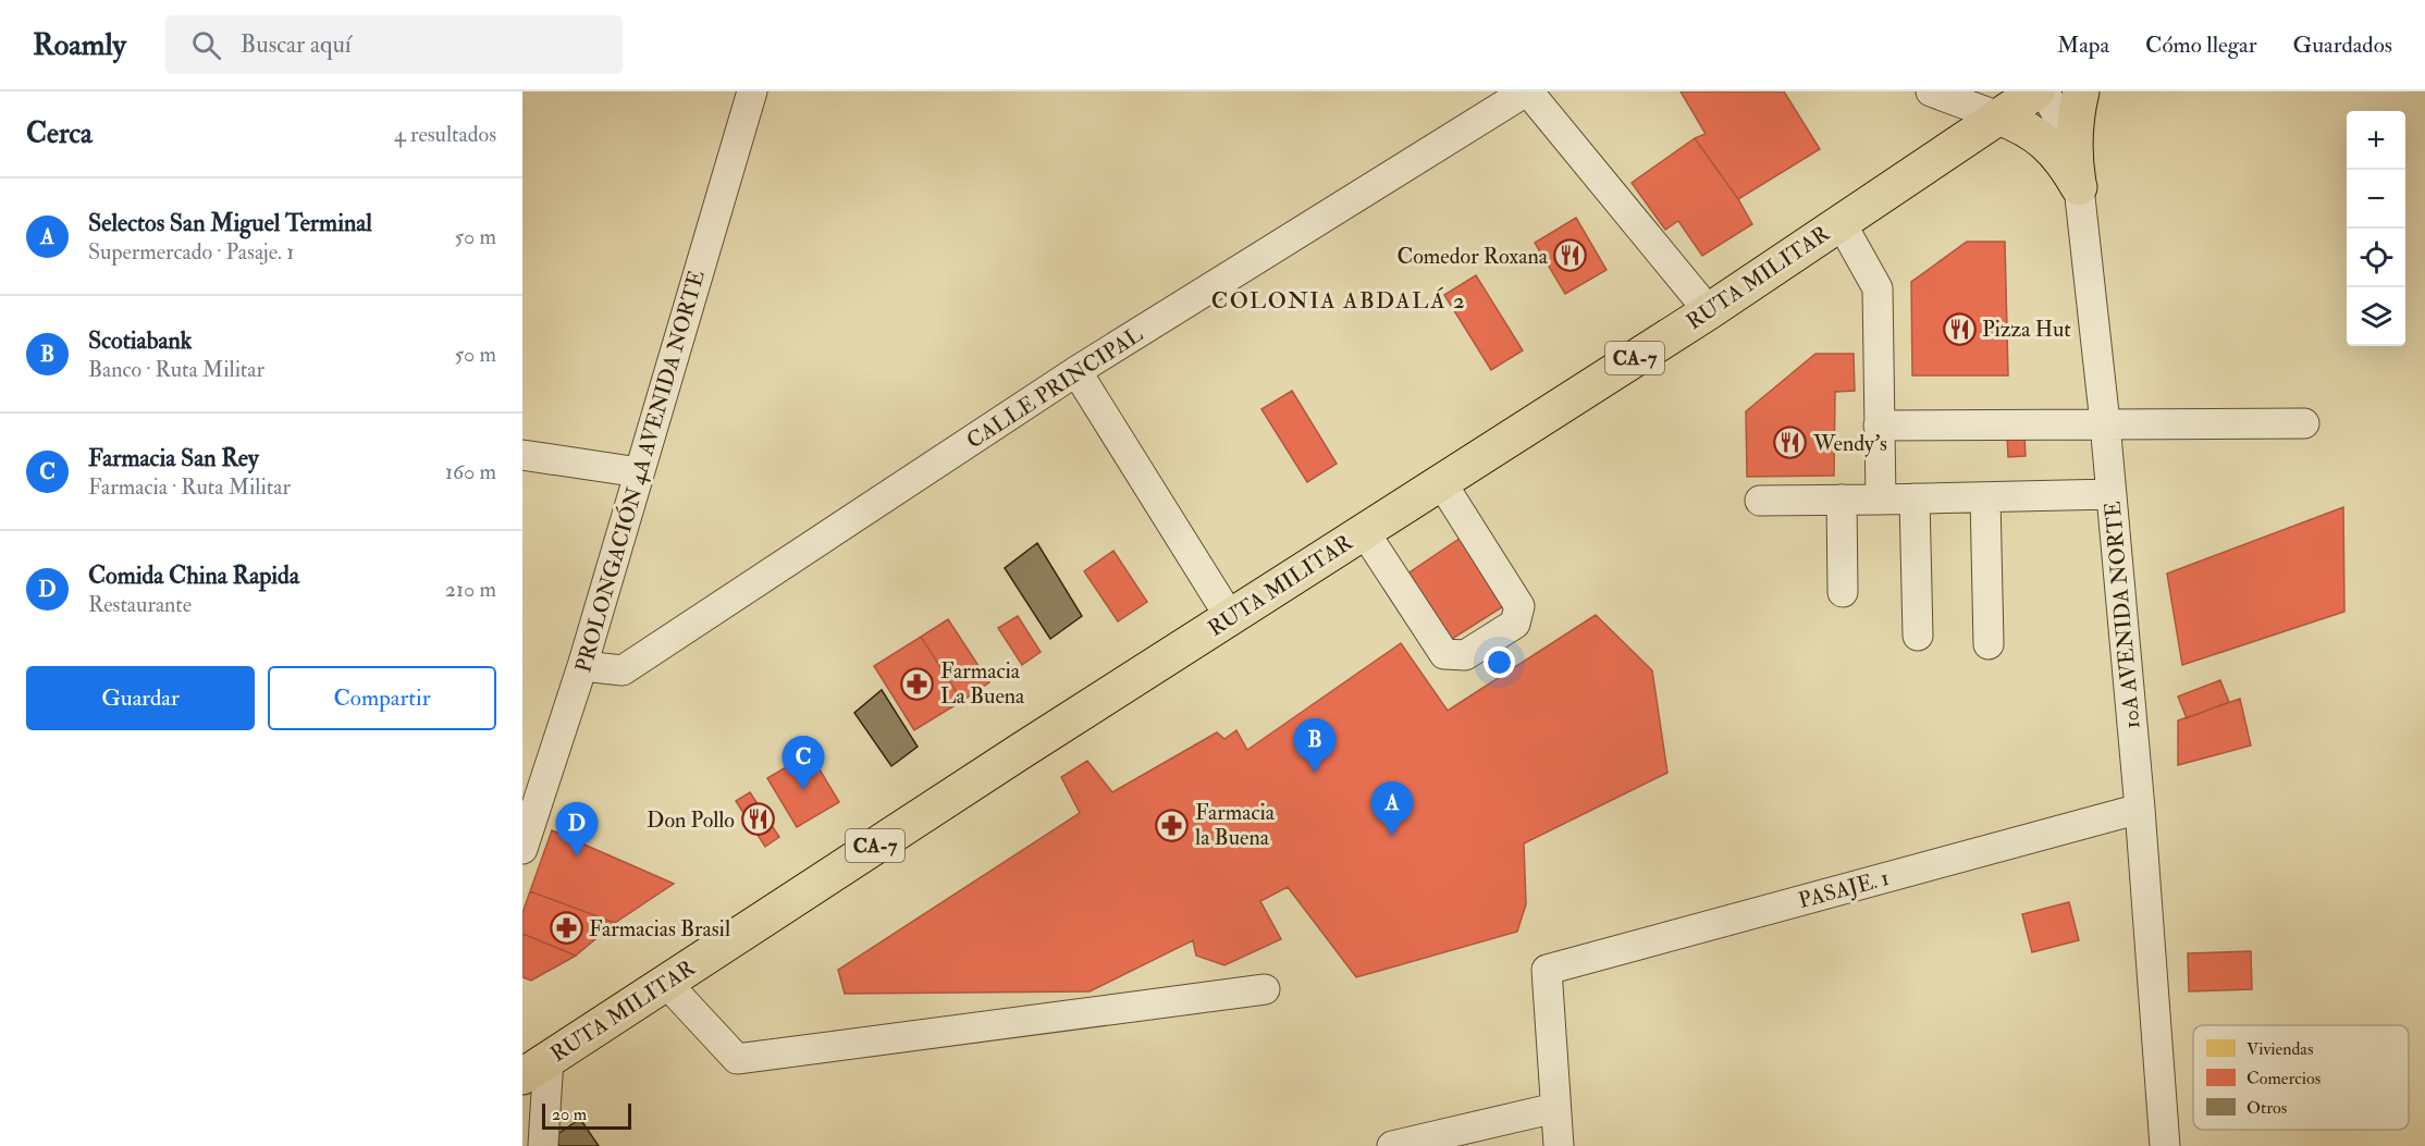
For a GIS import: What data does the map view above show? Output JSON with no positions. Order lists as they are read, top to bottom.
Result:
{
  "streets": {
    "main road": ["RUTA MILITAR", "CA-7"],
    "street": [
      "CALLE PRINCIPAL",
      "PROLONGACIÓN 4A AVENIDA NORTE",
      "10A AVENIDA NORTE",
      "PASAJE. 1"
    ]
  },
  "crossings": [
    ["CALLE PRINCIPAL", "PROLONGACIÓN 4A AVENIDA NORTE"],
    ["10A AVENIDA NORTE", "PASAJE. 1"]
  ],
  "districts": ["COLONIA ABDALÁ 2"],
  "places": {
    "restaurant": [
      "Comedor Roxana",
      "Pizza Hut",
      "Wendy's",
      "Don Pollo"
    ],
    "pharmacy": ["Farmacia La Buena", "Farmacia la Buena", "Farmacias Brasil"]
  },
  "legend": ["Viviendas", "Comercios", "Otros"],
  "scale_bar": "20 m",
  "page": {
    "header": "Roamly",
    "search": "Buscar aquí",
    "nav": ["Mapa", "Cómo llegar", "Guardados"],
    "heading": ["Cerca", "4 resultados"],
    "map_buttons": ["+", "−"],
    "list": [
      {
        "mark": "A",
        "name": "Selectos San Miguel Terminal",
        "note": "Supermercado · Pasaje. 1",
        "value": "50 m"
      },
      {
        "mark": "B",
        "name": "Scotiabank",
        "note": "Banco · Ruta Militar",
        "value": "50 m"
      },
      {
        "mark": "C",
        "name": "Farmacia San Rey",
        "note": "Farmacia · Ruta Militar",
        "value": "160 m"
      },
      {
        "mark": "D",
        "name": "Comida China Rapida",
        "note": "Restaurante",
        "value": "210 m"
      }
    ],
    "buttons": ["Guardar", "Compartir"],
    "pins": [
      "B",
      "C",
      "A",
      "D"
    ],
    "scale": "20 m"
  }
}
